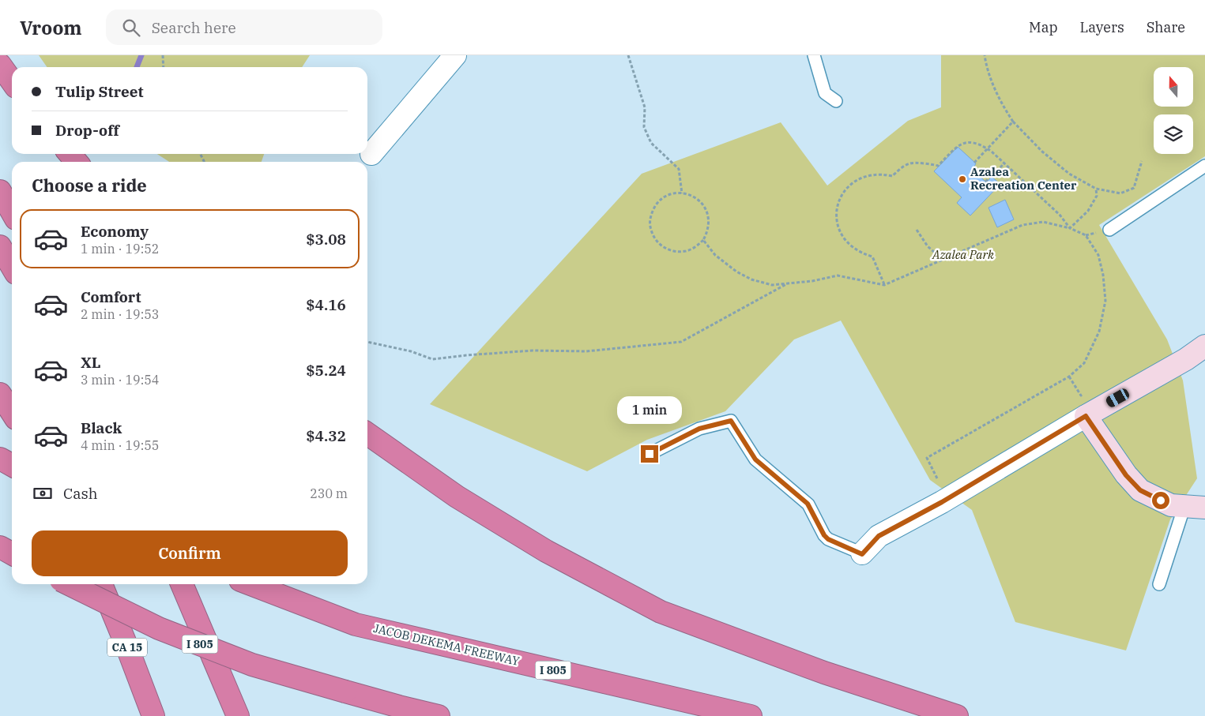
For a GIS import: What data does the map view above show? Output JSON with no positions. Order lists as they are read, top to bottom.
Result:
{
  "streets": {
    "highway": ["I 805", "JACOB DEKEMA FREEWAY", "CA 15"]
  },
  "parks": ["Azalea Park"],
  "places": ["Azalea Recreation Center"],
  "north": "top",
  "page": {
    "header": "Vroom",
    "search": "Search here",
    "nav": ["Map", "Layers", "Share"],
    "banner": ["Tulip Street", "Drop-off"],
    "heading": "Choose a ride",
    "list": [
      {
        "name": "Economy",
        "note": "1 min · 19:52",
        "value": "$3.08"
      },
      {
        "name": "Comfort",
        "note": "2 min · 19:53",
        "value": "$4.16"
      },
      {
        "name": "XL",
        "note": "3 min · 19:54",
        "value": "$5.24"
      },
      {
        "name": "Black",
        "note": "4 min · 19:55",
        "value": "$4.32"
      }
    ],
    "bubble": "1 min",
    "pay": ["Cash", "230 m"],
    "buttons": "Confirm"
  }
}
